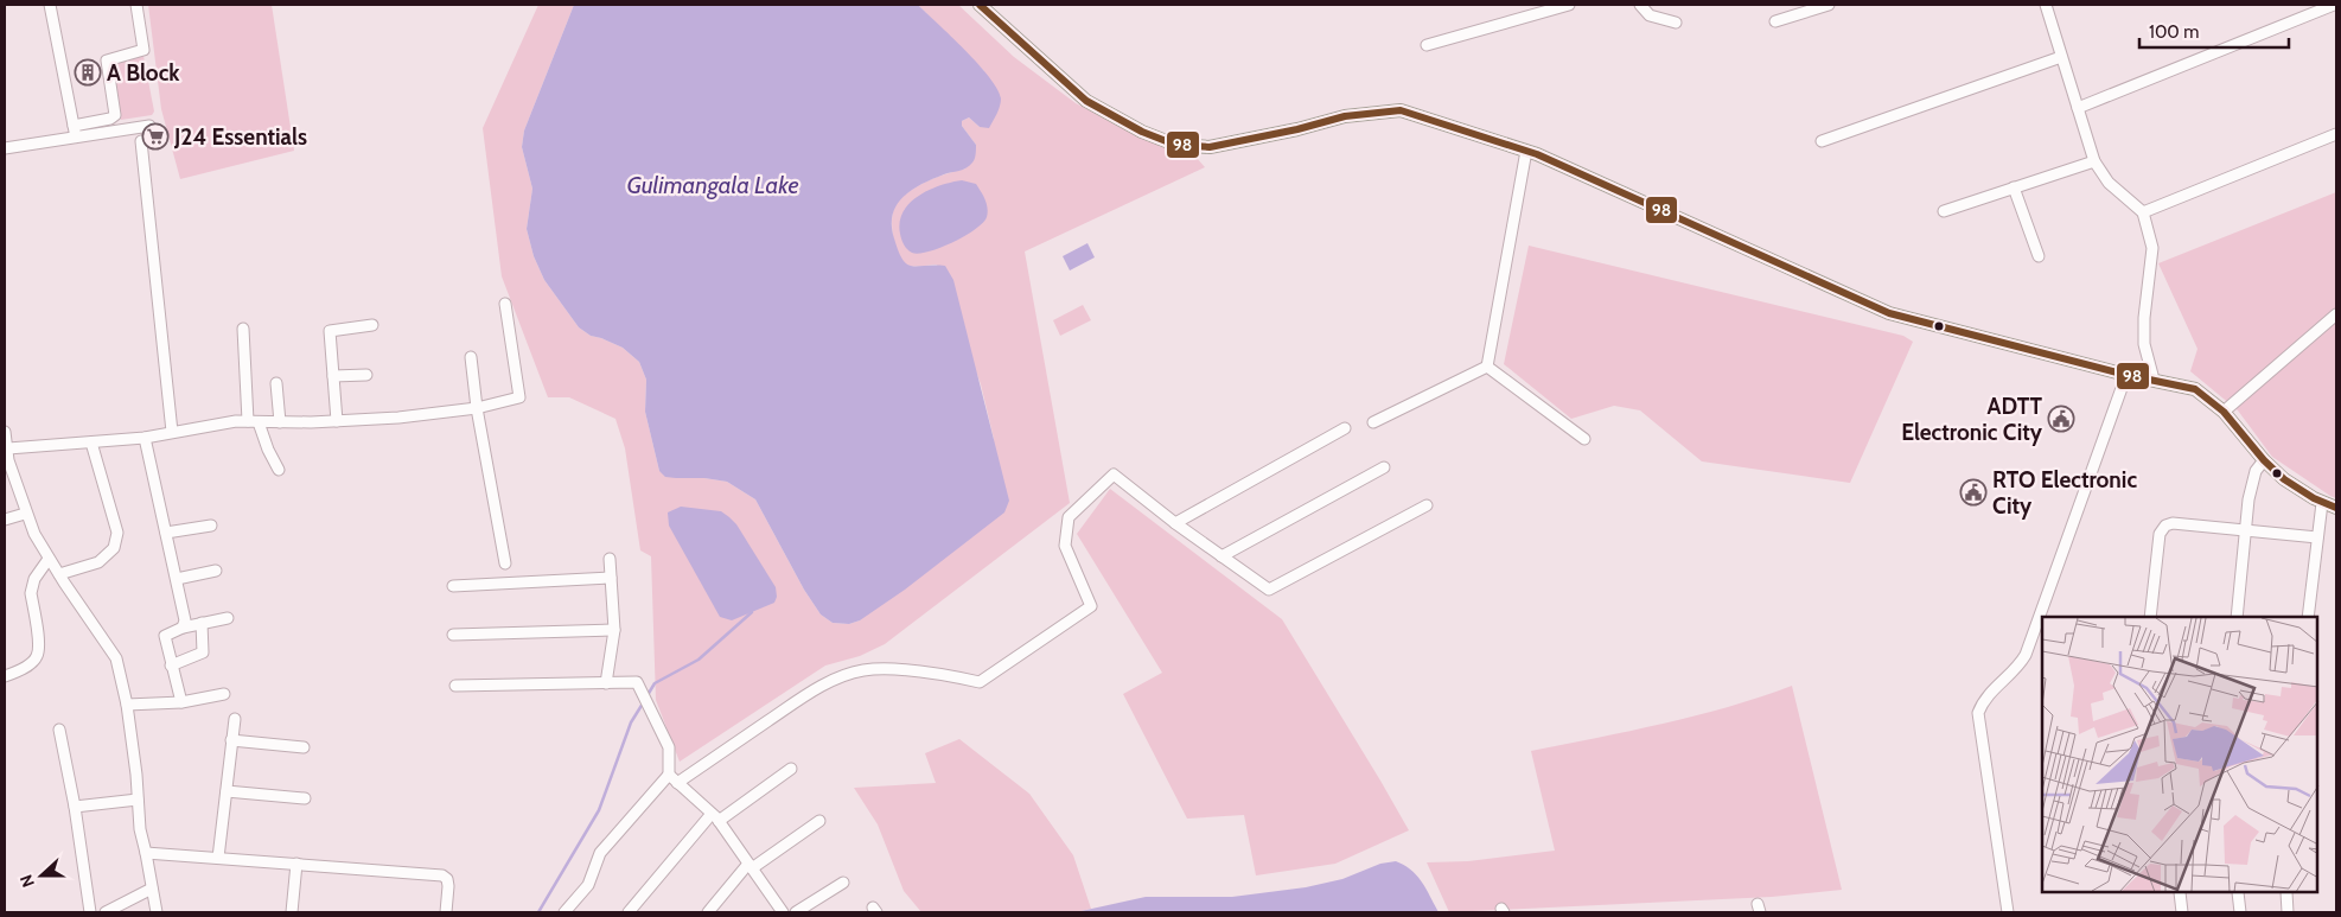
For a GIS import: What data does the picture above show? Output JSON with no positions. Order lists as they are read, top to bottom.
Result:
{
  "water": ["Gulimangala Lake"],
  "places": {
    "building": ["A Block"],
    "supermarket": ["J24 Essentials"],
    "public building": ["ADTT Electronic City", "RTO Electronic City"]
  },
  "lines": ["transit line 98"],
  "scale_bar": "100 m",
  "north": "left"
}
